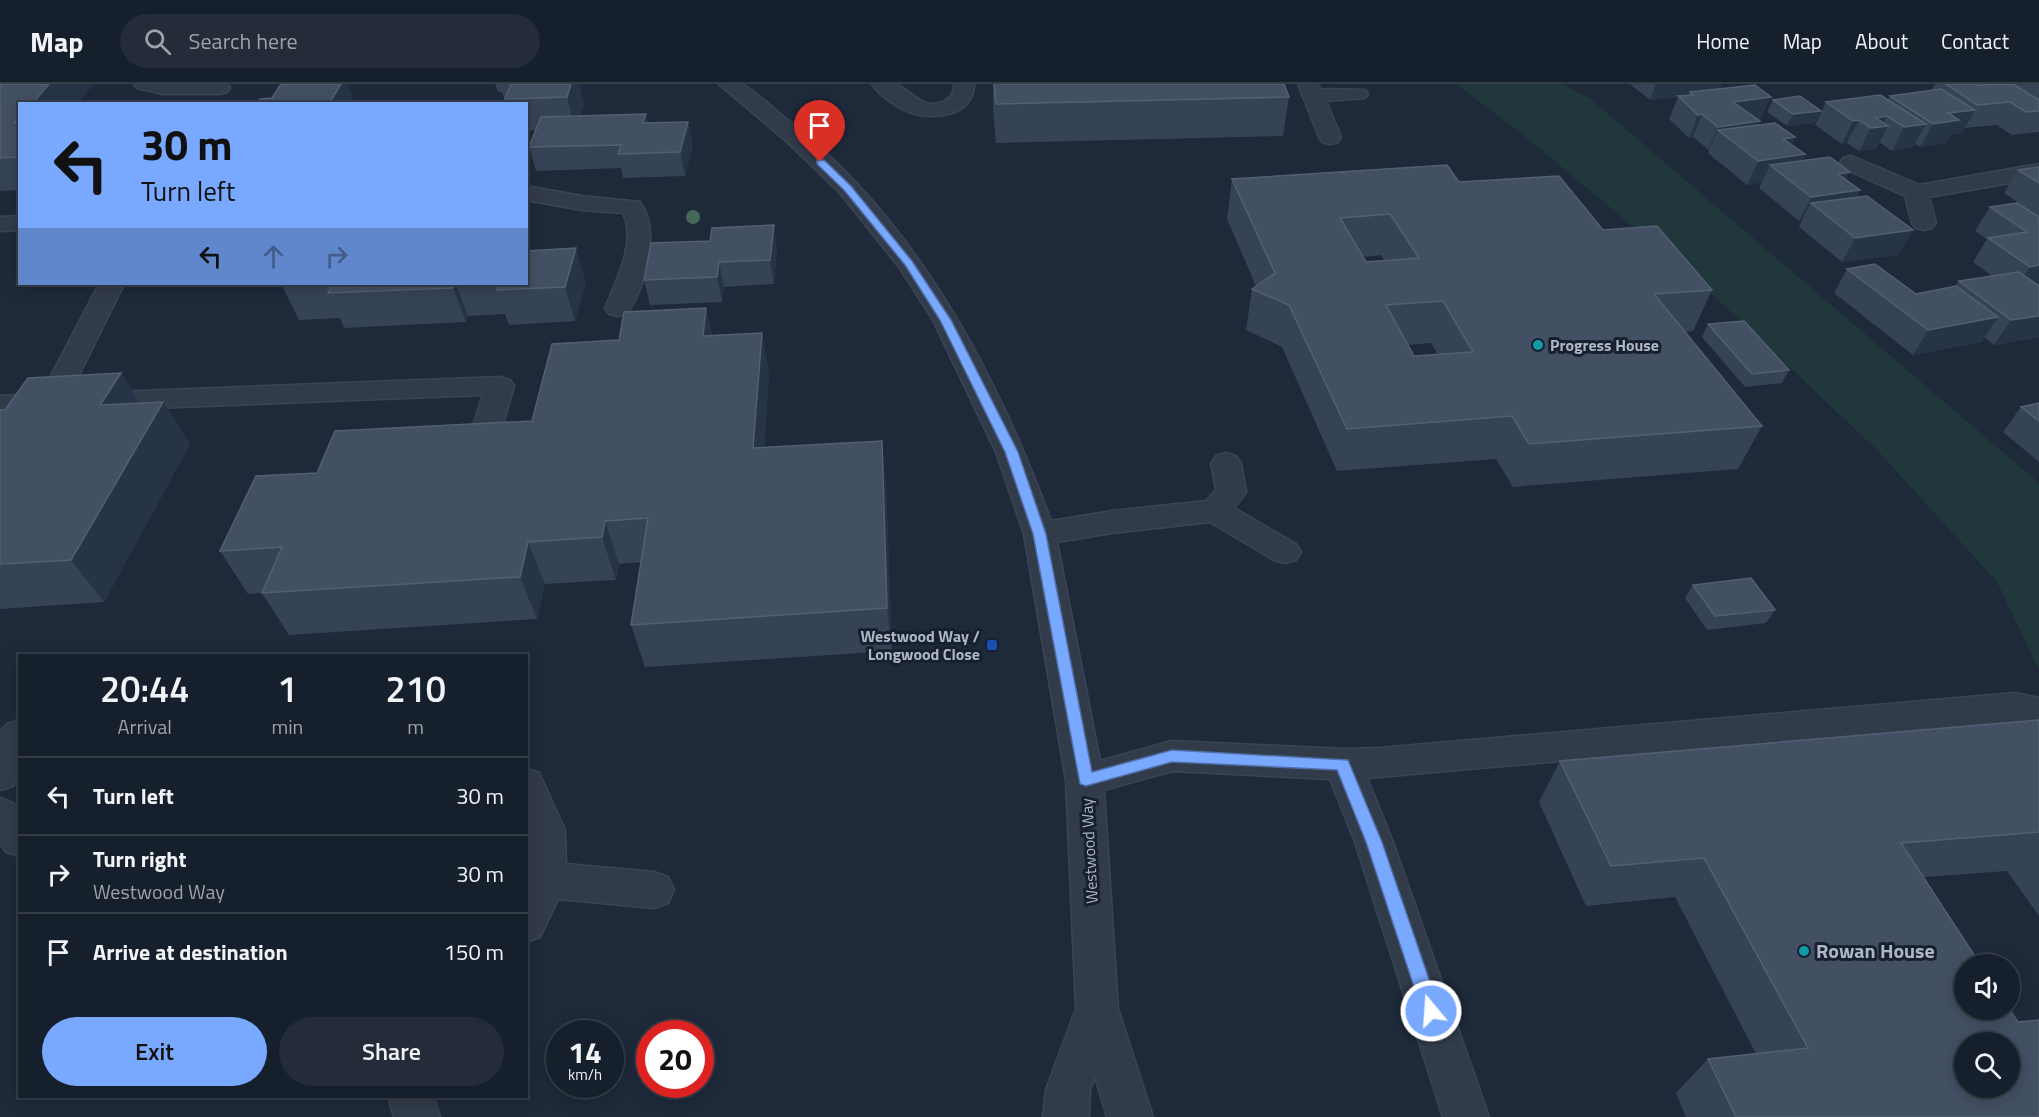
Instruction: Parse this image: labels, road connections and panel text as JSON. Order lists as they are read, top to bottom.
{
  "streets": {
    "street": ["Westwood Way"]
  },
  "places": {
    "other": ["Progress House", "Rowan House"],
    "transit": ["Westwood Way / Longwood Close"]
  },
  "page": {
    "header": "Map",
    "search": "Search here",
    "nav": [
      "Home",
      "Map",
      "About",
      "Contact"
    ],
    "turn": ["30 m", "Turn left"],
    "eta": [
      "20:44",
      "Arrival",
      "1",
      "min",
      "210",
      "m"
    ],
    "list": [
      {
        "name": "Turn left",
        "value": "30 m"
      },
      {
        "name": "Turn right",
        "note": "Westwood Way",
        "value": "30 m"
      },
      {
        "name": "Arrive at destination",
        "value": "150 m"
      }
    ],
    "buttons": ["Exit", "Share"],
    "speed": "14 km/h",
    "limit": "20"
  }
}
